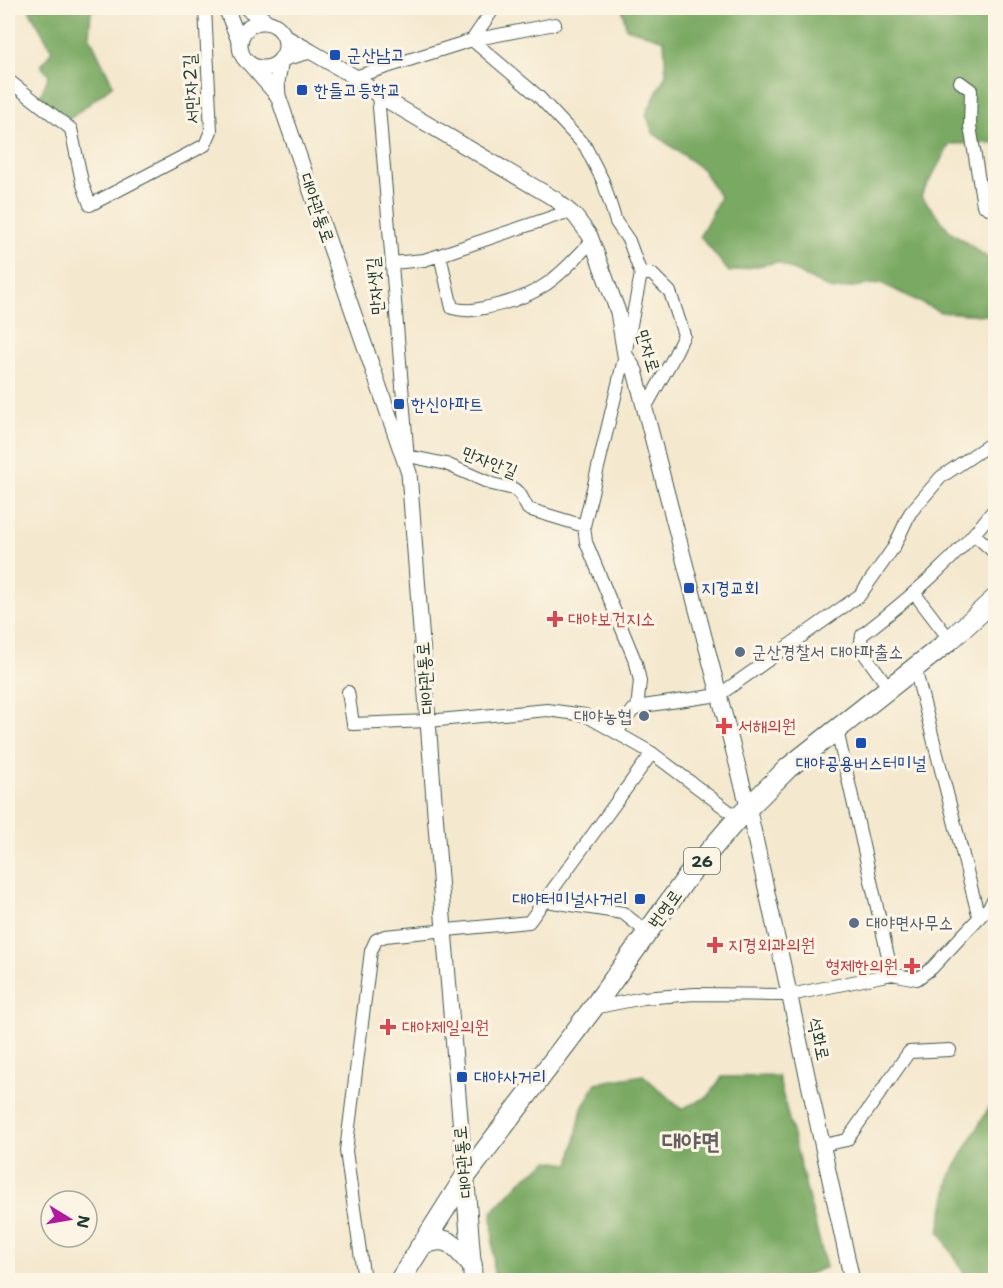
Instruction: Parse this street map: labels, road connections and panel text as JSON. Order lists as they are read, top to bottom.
{
  "streets": {
    "main road": ["대야관통로", "26", "번영로"],
    "street": [
      "서만자2길",
      "만자샛길",
      "만자로",
      "만자안길",
      "석화로"
    ]
  },
  "crossings": [
    ["대야관통로", "만자샛길"],
    ["대야관통로", "번영로"],
    ["만자샛길", "만자로"],
    ["만자샛길", "만자안길"],
    ["만자로", "번영로"],
    ["만자로", "석화로"],
    ["번영로", "석화로"]
  ],
  "districts": ["대야면"],
  "places": {
    "transit": [
      "군산남고",
      "한들고등학교",
      "한신아파트",
      "지경교회",
      "대야공용버스터미널",
      "대야터미널사거리",
      "대야사거리"
    ],
    "health": [
      "대야보건지소",
      "서해의원",
      "지경외과의원",
      "형제한의원",
      "대야제일의원"
    ],
    "other": ["군산경찰서 대야파출소", "대야농협", "대야면사무소"]
  },
  "north": "right"
}
